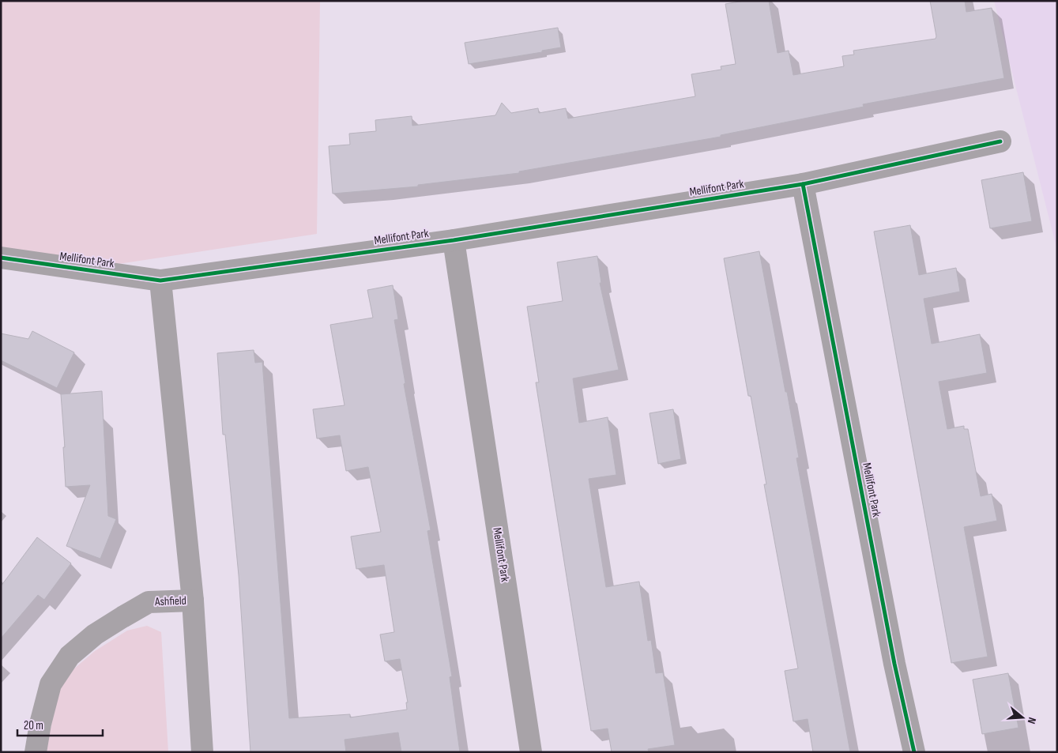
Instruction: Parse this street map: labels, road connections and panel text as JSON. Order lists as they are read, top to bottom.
{
  "streets": {
    "street": ["Mellifont Park", "Ashfield"]
  },
  "scale_bar": "20 m",
  "north": "right"
}
